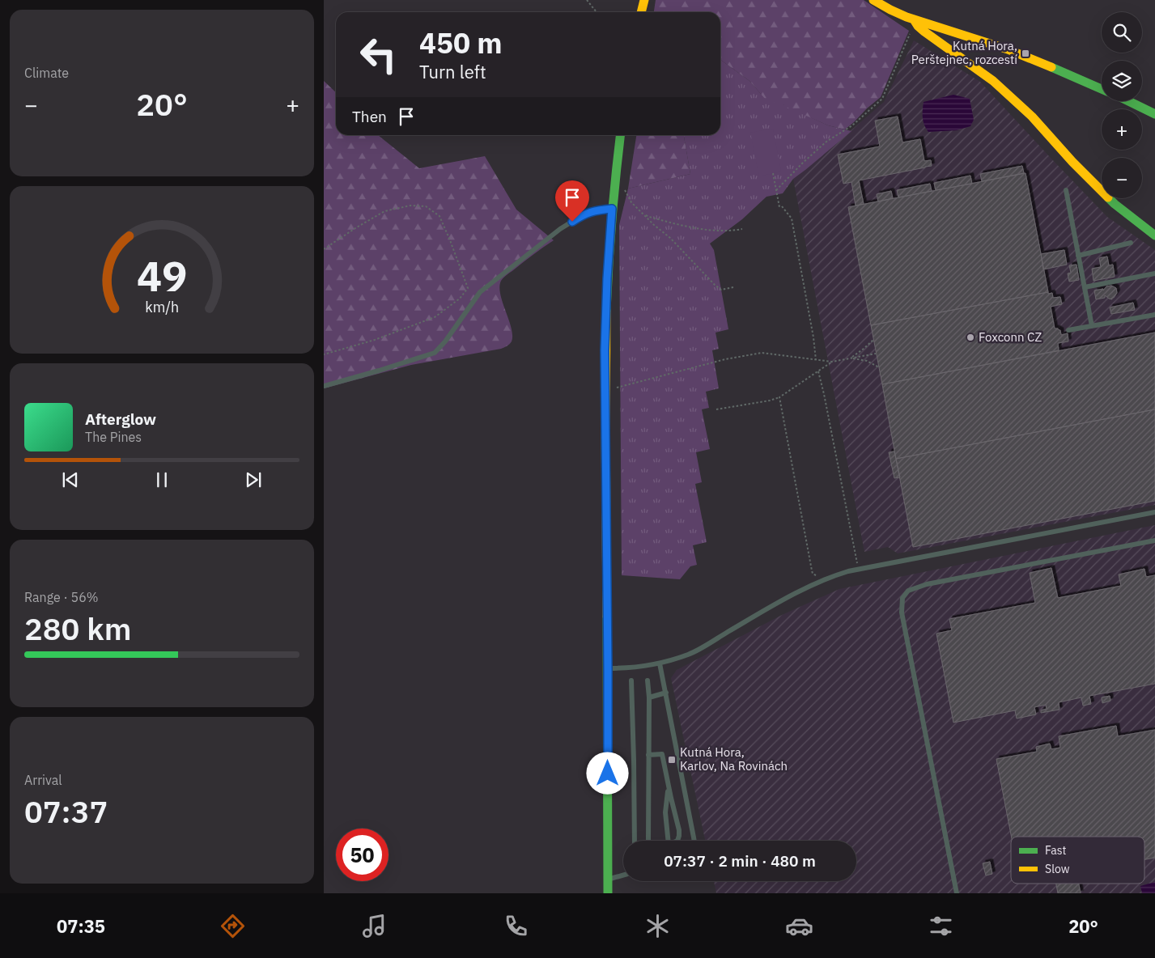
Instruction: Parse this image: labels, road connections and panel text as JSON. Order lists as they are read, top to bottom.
{
  "places": {
    "transit": ["Kutná Hora, Perštejnec, rozcestí", "Kutná Hora, Karlov, Na Rovinách"],
    "other": ["Foxconn CZ"]
  },
  "legend": ["Fast", "Slow"],
  "page": {
    "tile": [
      "Climate",
      ["Range · 56%", "280 km"],
      ["Arrival", "07:37"]
    ],
    "map_buttons": ["+", "−"],
    "turn": ["450 m", "Turn left"],
    "heat": ["−", "20°", "+"],
    "then": "Then",
    "song": ["Afterglow", "The Pines"],
    "limit": "50",
    "trip": "07:37 · 2 min · 480 m",
    "tabs": ["07:35", "20°"],
    "gauge": ["49", "km/h"]
  }
}
